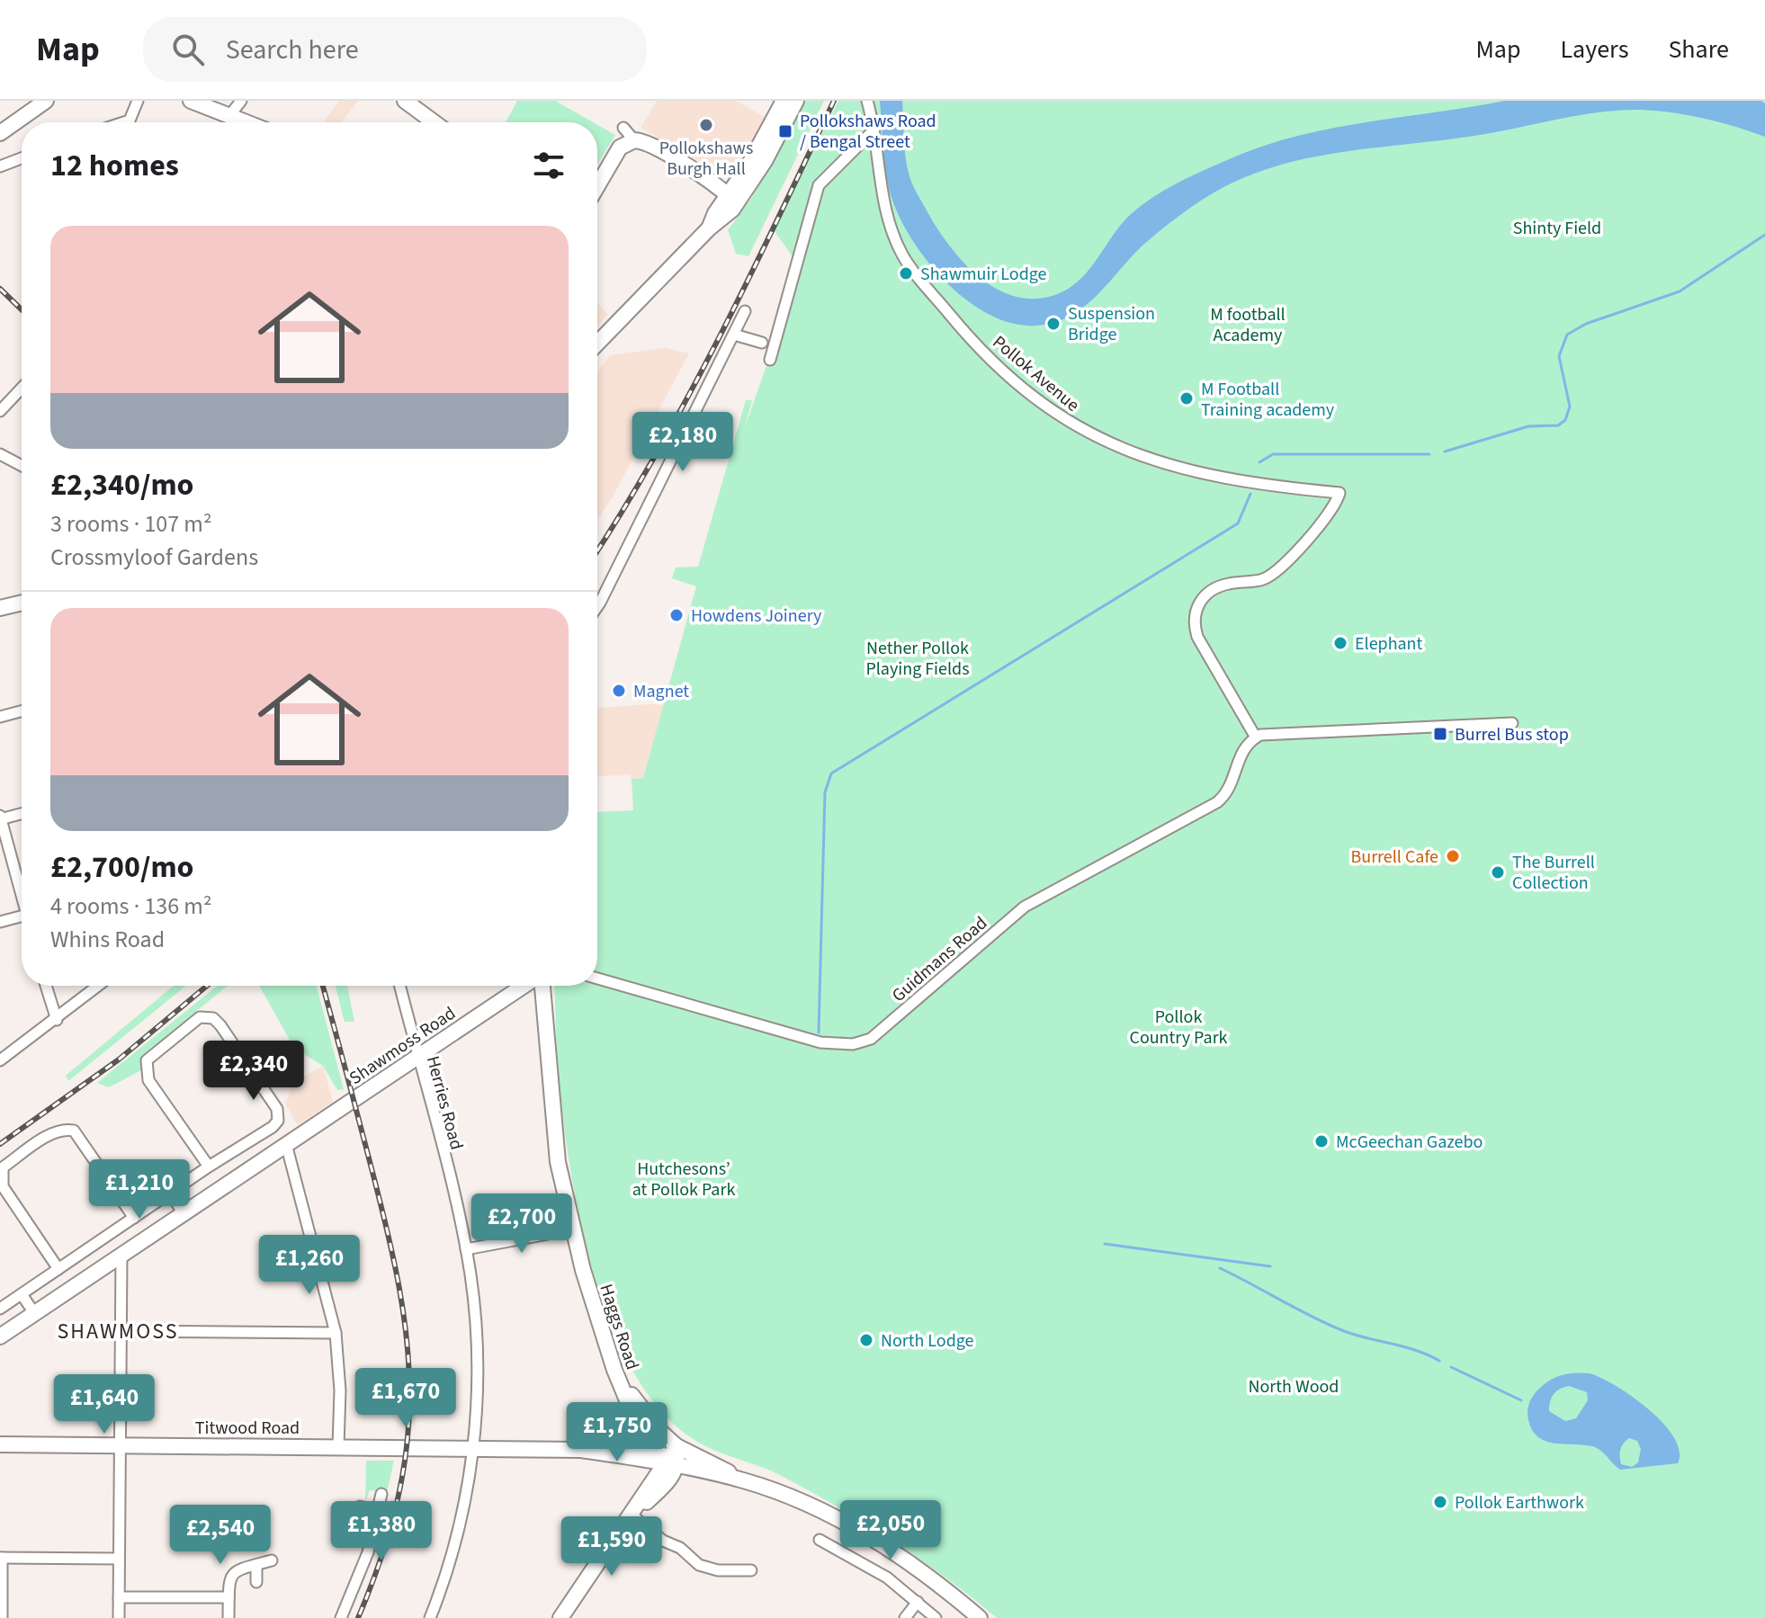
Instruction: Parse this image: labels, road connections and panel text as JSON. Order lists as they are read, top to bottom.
{
  "streets": {
    "main road": ["Shawmoss Road", "Haggs Road", "Titwood Road"],
    "street": ["Pollok Avenue", "Guidmans Road", "Herries Road"]
  },
  "crossings": [
    ["Pollok Avenue", "Guidmans Road"],
    ["Shawmoss Road", "Herries Road"],
    ["Herries Road", "Titwood Road"],
    ["Haggs Road", "Titwood Road"]
  ],
  "districts": ["SHAWMOSS"],
  "parks": [
    "Shinty Field",
    "M football Academy",
    "Nether Pollok Playing Fields",
    "Pollok Country Park",
    "Hutchesons’ at Pollok Park",
    "North Wood"
  ],
  "places": {
    "other": [
      "Pollokshaws Burgh Hall",
      "Shawmuir Lodge",
      "Suspension Bridge",
      "M Football Training academy",
      "Howdens Joinery",
      "Elephant",
      "Magnet",
      "Burrell Cafe",
      "The Burrell Collection",
      "McGeechan Gazebo",
      "North Lodge",
      "Pollok Earthwork"
    ],
    "transit": ["Pollokshaws Road / Bengal Street", "Burrel Bus stop"]
  },
  "page": {
    "header": "Map",
    "search": "Search here",
    "nav": ["Map", "Layers", "Share"],
    "heading": "12 homes",
    "list": [
      {
        "name": "£2,340/mo",
        "note": "3 rooms · 107 m² · Crossmyloof Gardens"
      },
      {
        "name": "£2,700/mo",
        "note": "4 rooms · 136 m² · Whins Road"
      }
    ],
    "price": [
      "£2,180",
      "£2,340",
      "£1,210",
      "£2,700",
      "£1,260",
      "£1,670",
      "£1,640",
      "£1,750",
      "£2,050",
      "£1,380",
      "£2,540",
      "£1,590"
    ]
  }
}
